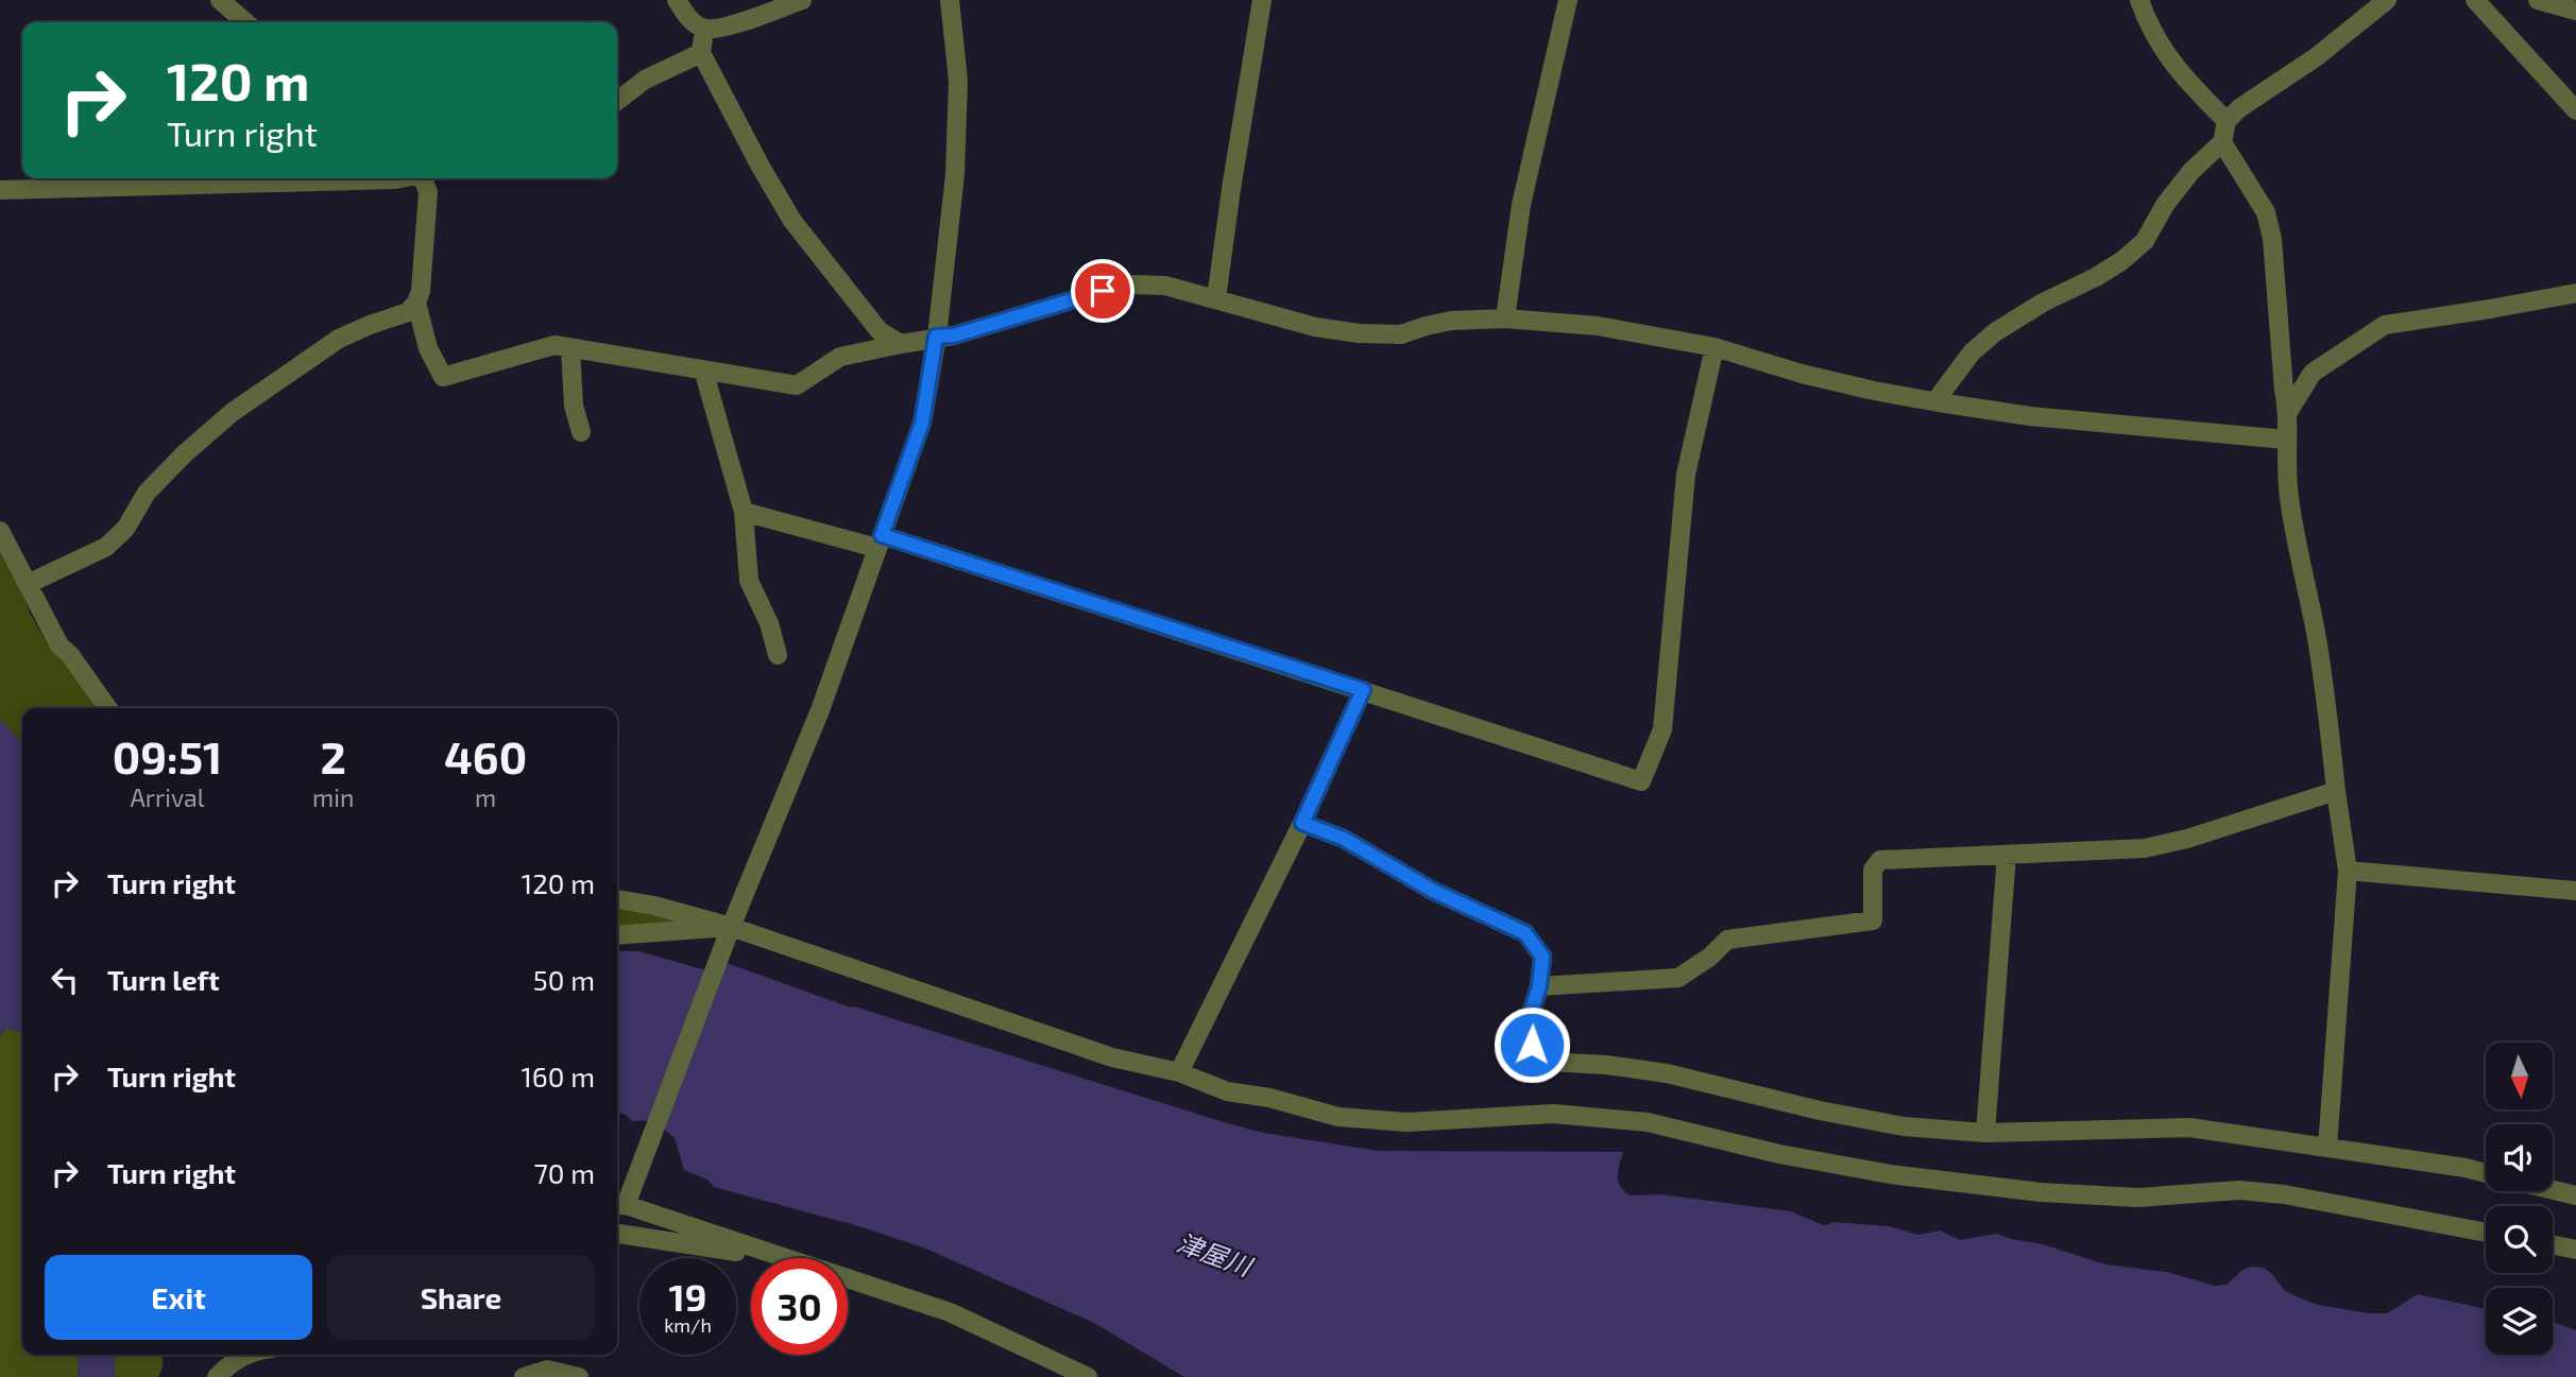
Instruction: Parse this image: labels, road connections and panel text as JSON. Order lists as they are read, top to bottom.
{
  "water": ["津屋川"],
  "north": "bottom",
  "page": {
    "turn": ["120 m", "Turn right"],
    "eta": [
      "09:51",
      "Arrival",
      "2",
      "min",
      "460",
      "m"
    ],
    "list": [
      {
        "name": "Turn right",
        "value": "120 m"
      },
      {
        "name": "Turn left",
        "value": "50 m"
      },
      {
        "name": "Turn right",
        "value": "160 m"
      },
      {
        "name": "Turn right",
        "value": "70 m"
      }
    ],
    "buttons": ["Exit", "Share"],
    "speed": "19 km/h",
    "limit": "30"
  }
}
